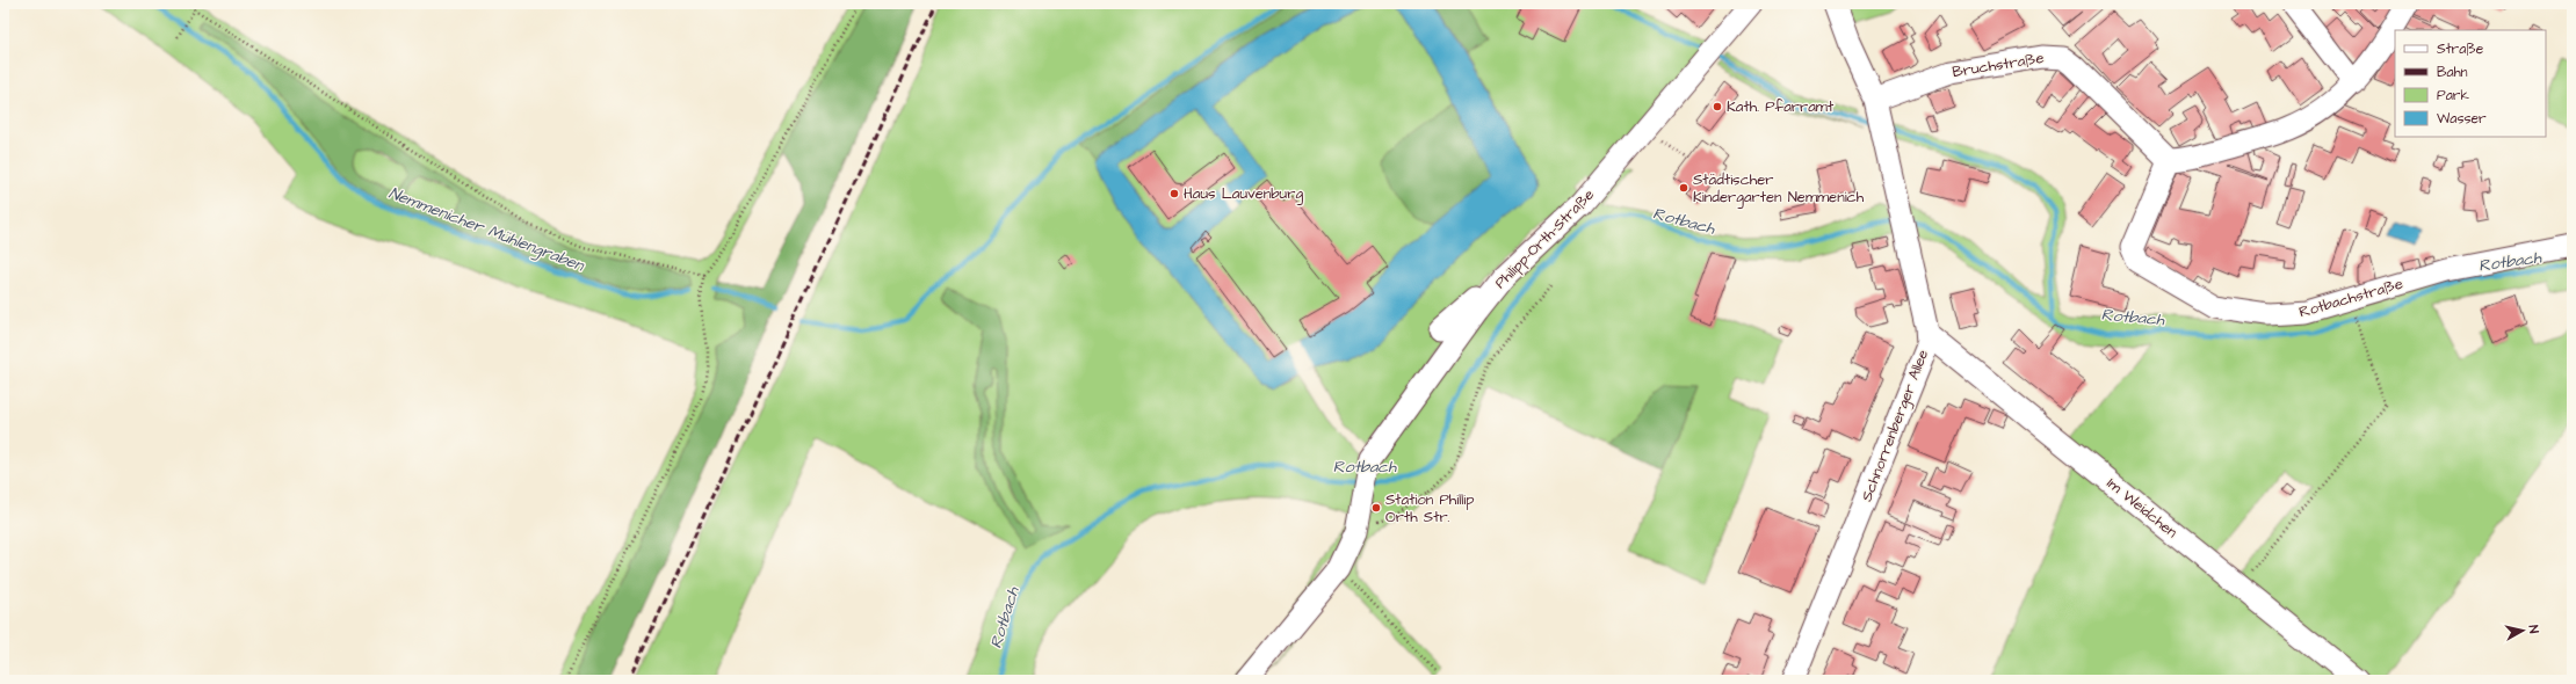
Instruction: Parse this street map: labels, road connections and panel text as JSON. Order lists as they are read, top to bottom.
{
  "streets": {
    "street": [
      "Bruchstraße",
      "Philipp-Orth-Straße",
      "Rotbachstraße",
      "Schnorrenberger Allee",
      "Im Weidchen"
    ]
  },
  "crossings": [
    ["Bruchstraße", "Rotbachstraße"],
    ["Bruchstraße", "Schnorrenberger Allee"],
    ["Schnorrenberger Allee", "Im Weidchen"]
  ],
  "water": ["Rotbach", "Nemmenicher Mühlengraben"],
  "places": [
    "Kath. Pfarramt",
    "Städtischer Kindergarten Nemmenich",
    "Haus Lauvenburg",
    "Station Phillip Orth Str."
  ],
  "legend": [
    "Straße",
    "Bahn",
    "Park",
    "Wasser"
  ],
  "north": "right"
}
